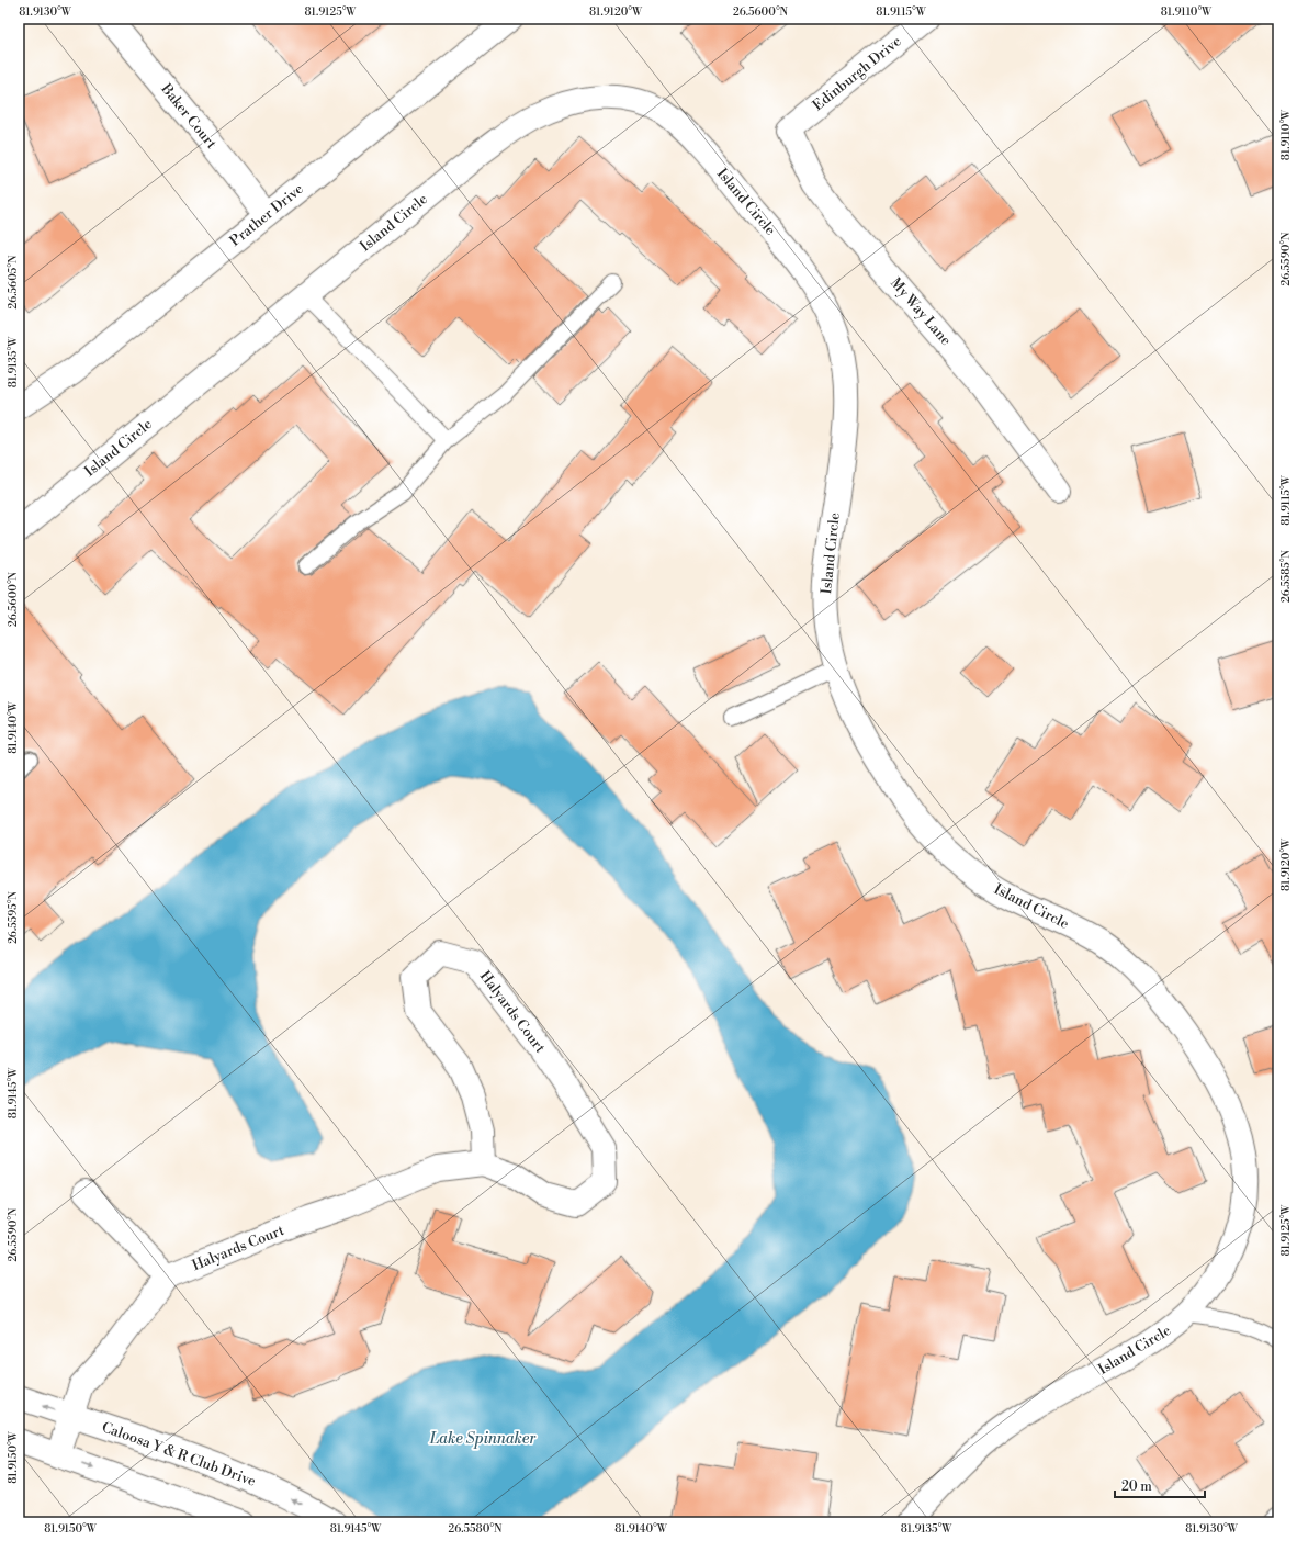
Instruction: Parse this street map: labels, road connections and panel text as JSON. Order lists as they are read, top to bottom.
{
  "streets": {
    "street": [
      "Edinburgh Drive",
      "Baker Court",
      "Island Circle",
      "Prather Drive",
      "My Way Lane",
      "Halyards Court",
      "Caloosa Y & R Club Drive"
    ]
  },
  "crossings": [
    ["Edinburgh Drive", "My Way Lane"],
    ["Baker Court", "Prather Drive"]
  ],
  "water": ["Lake Spinnaker"],
  "scale_bar": "20 m",
  "coordinates": [
    "81.9130°W",
    "81.9125°W",
    "81.9120°W",
    "26.5600°N",
    "81.9115°W",
    "81.9110°W",
    "26.5590°N",
    "26.5605°N",
    "81.9135°W",
    "26.5585°N",
    "81.9140°W",
    "26.5595°N",
    "81.9145°W",
    "81.9150°W",
    "26.5580°N"
  ]
}
